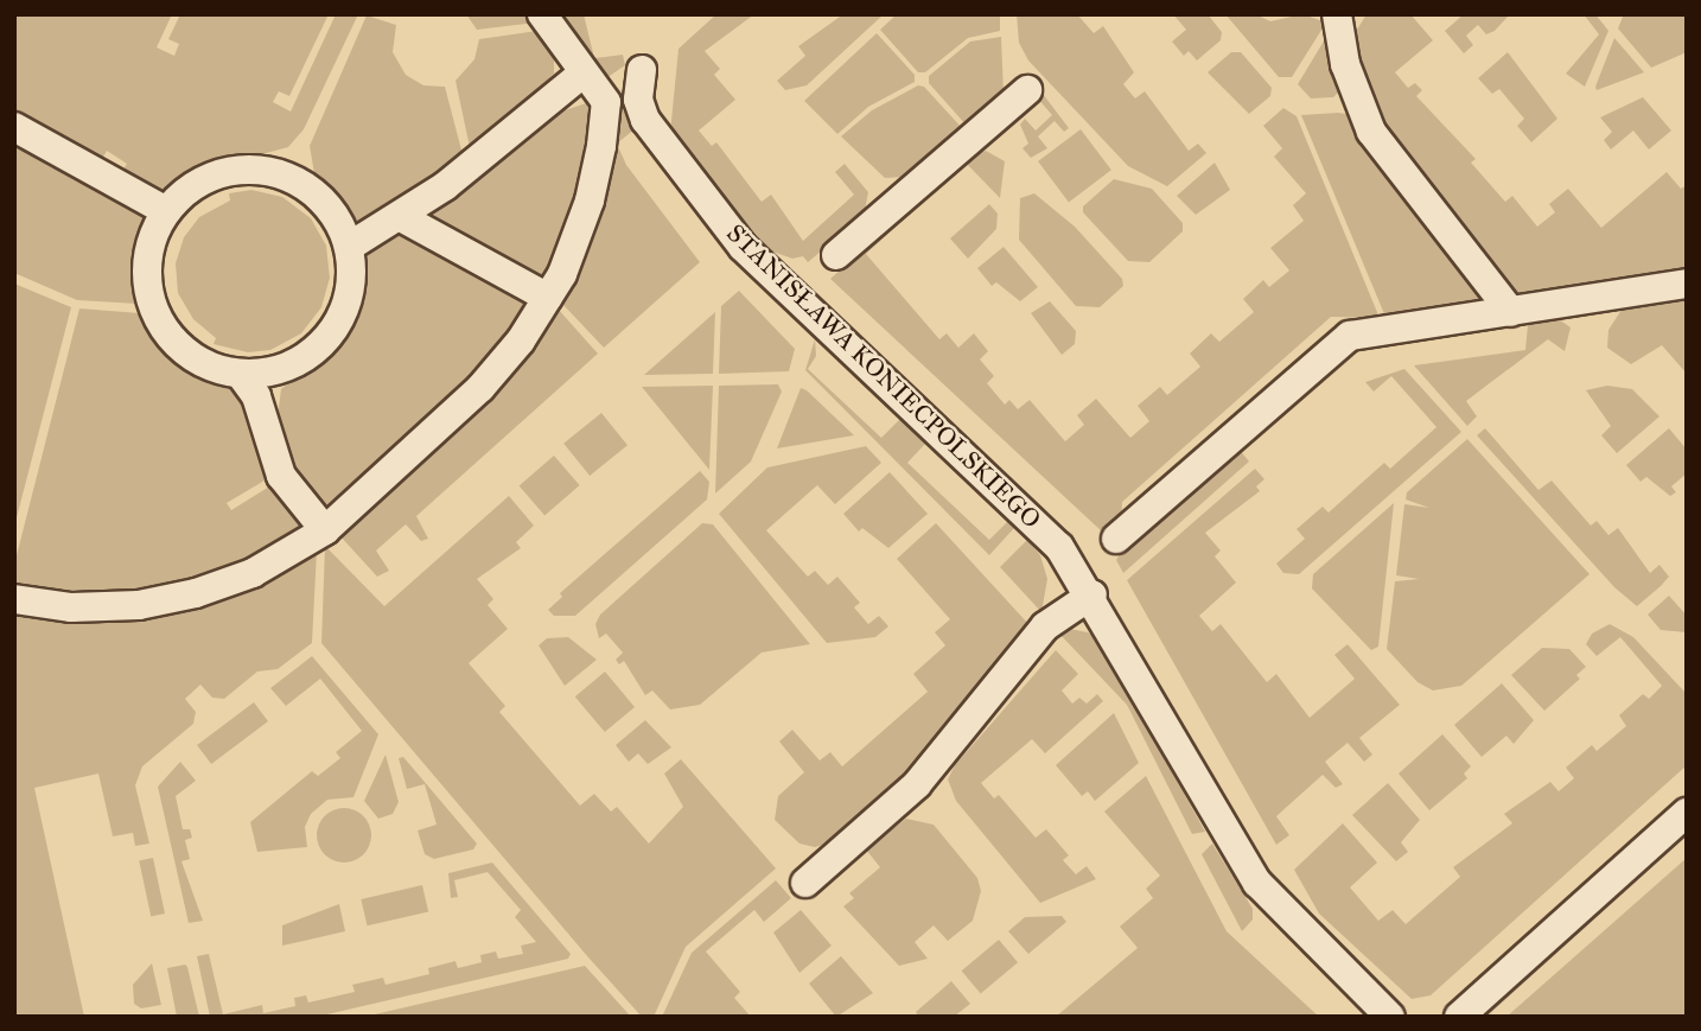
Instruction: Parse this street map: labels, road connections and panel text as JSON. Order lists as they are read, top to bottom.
{
  "streets": {
    "street": ["STANISŁAWA KONIECPOLSKIEGO"]
  }
}
